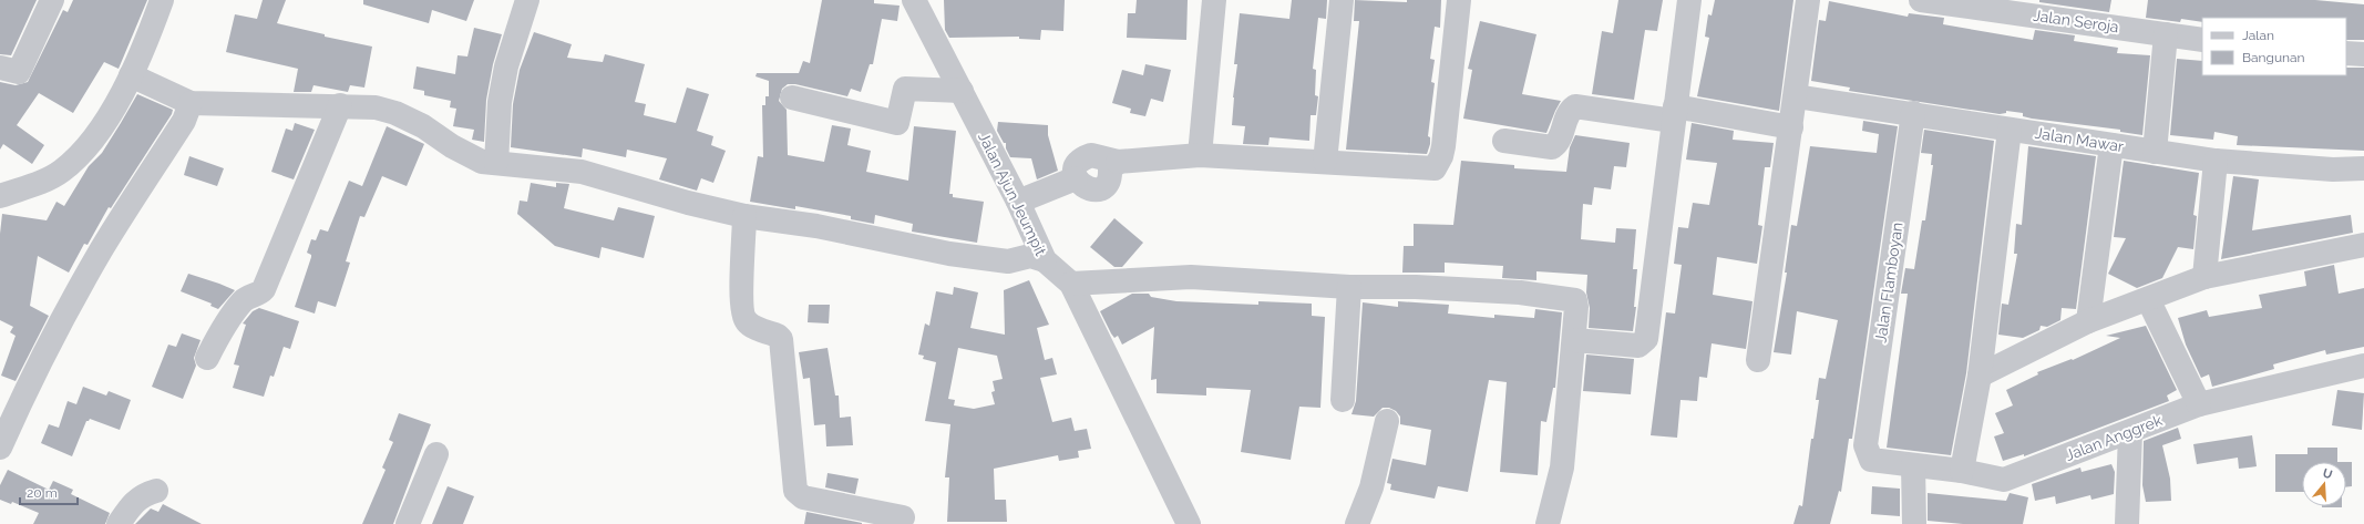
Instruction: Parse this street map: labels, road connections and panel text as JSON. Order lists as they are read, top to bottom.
{
  "streets": {
    "street": [
      "Jalan Seroja",
      "Jalan Mawar",
      "Jalan Ajun Jeumpit",
      "Jalan Flamboyan",
      "Jalan Anggrek"
    ]
  },
  "crossings": [
    ["Jalan Mawar", "Jalan Flamboyan"],
    ["Jalan Flamboyan", "Jalan Anggrek"]
  ],
  "legend": ["Jalan", "Bangunan"],
  "scale_bar": "20 m",
  "north": "top"
}
